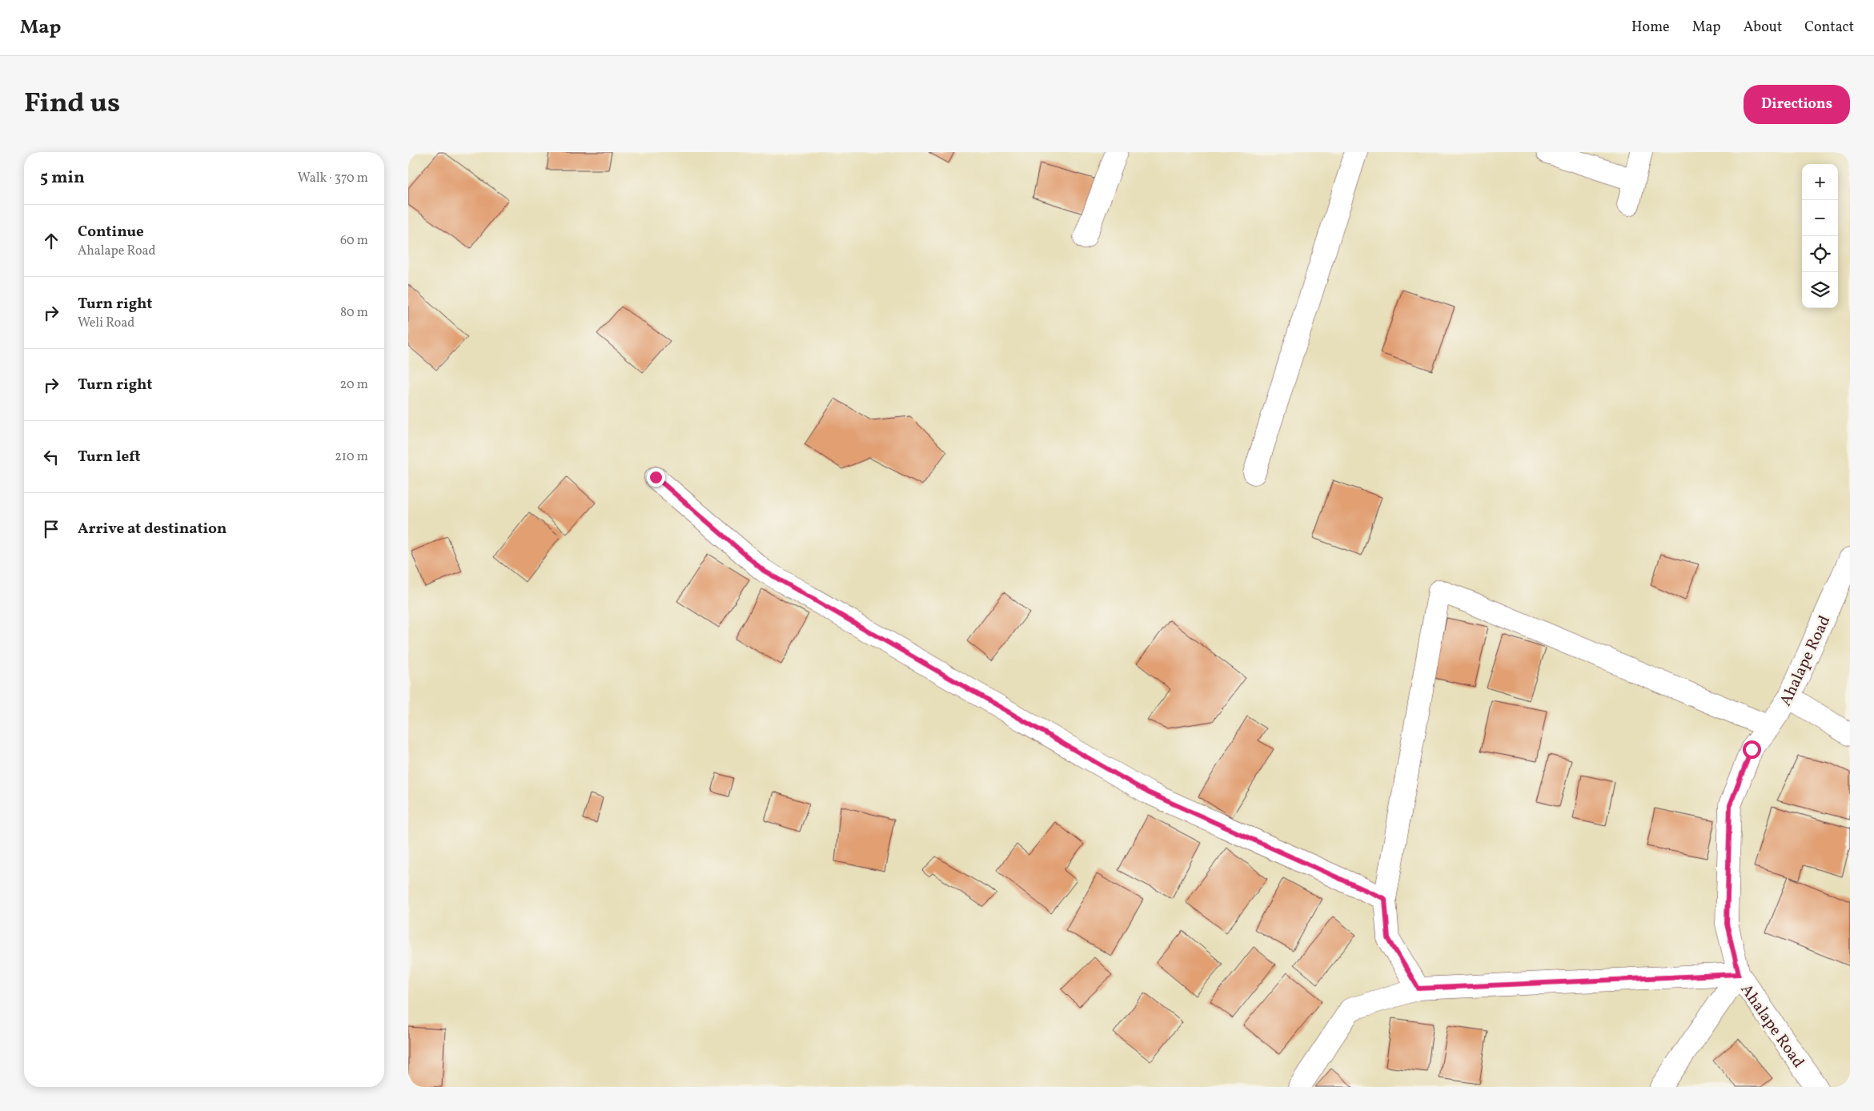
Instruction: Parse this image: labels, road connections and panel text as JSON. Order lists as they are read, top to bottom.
{
  "streets": {
    "street": ["Ahalape Road"]
  },
  "page": {
    "header": "Map",
    "nav": [
      "Home",
      "Map",
      "About",
      "Contact"
    ],
    "title": "Find us",
    "buttons": "Directions",
    "heading": ["5 min", "Walk · 370 m"],
    "map_buttons": ["+", "−"],
    "list": [
      ["Continue", "Ahalape Road", "60 m"],
      ["Turn right", "Weli Road", "80 m"],
      ["Turn right", "20 m"],
      ["Turn left", "210 m"],
      "Arrive at destination"
    ]
  }
}
